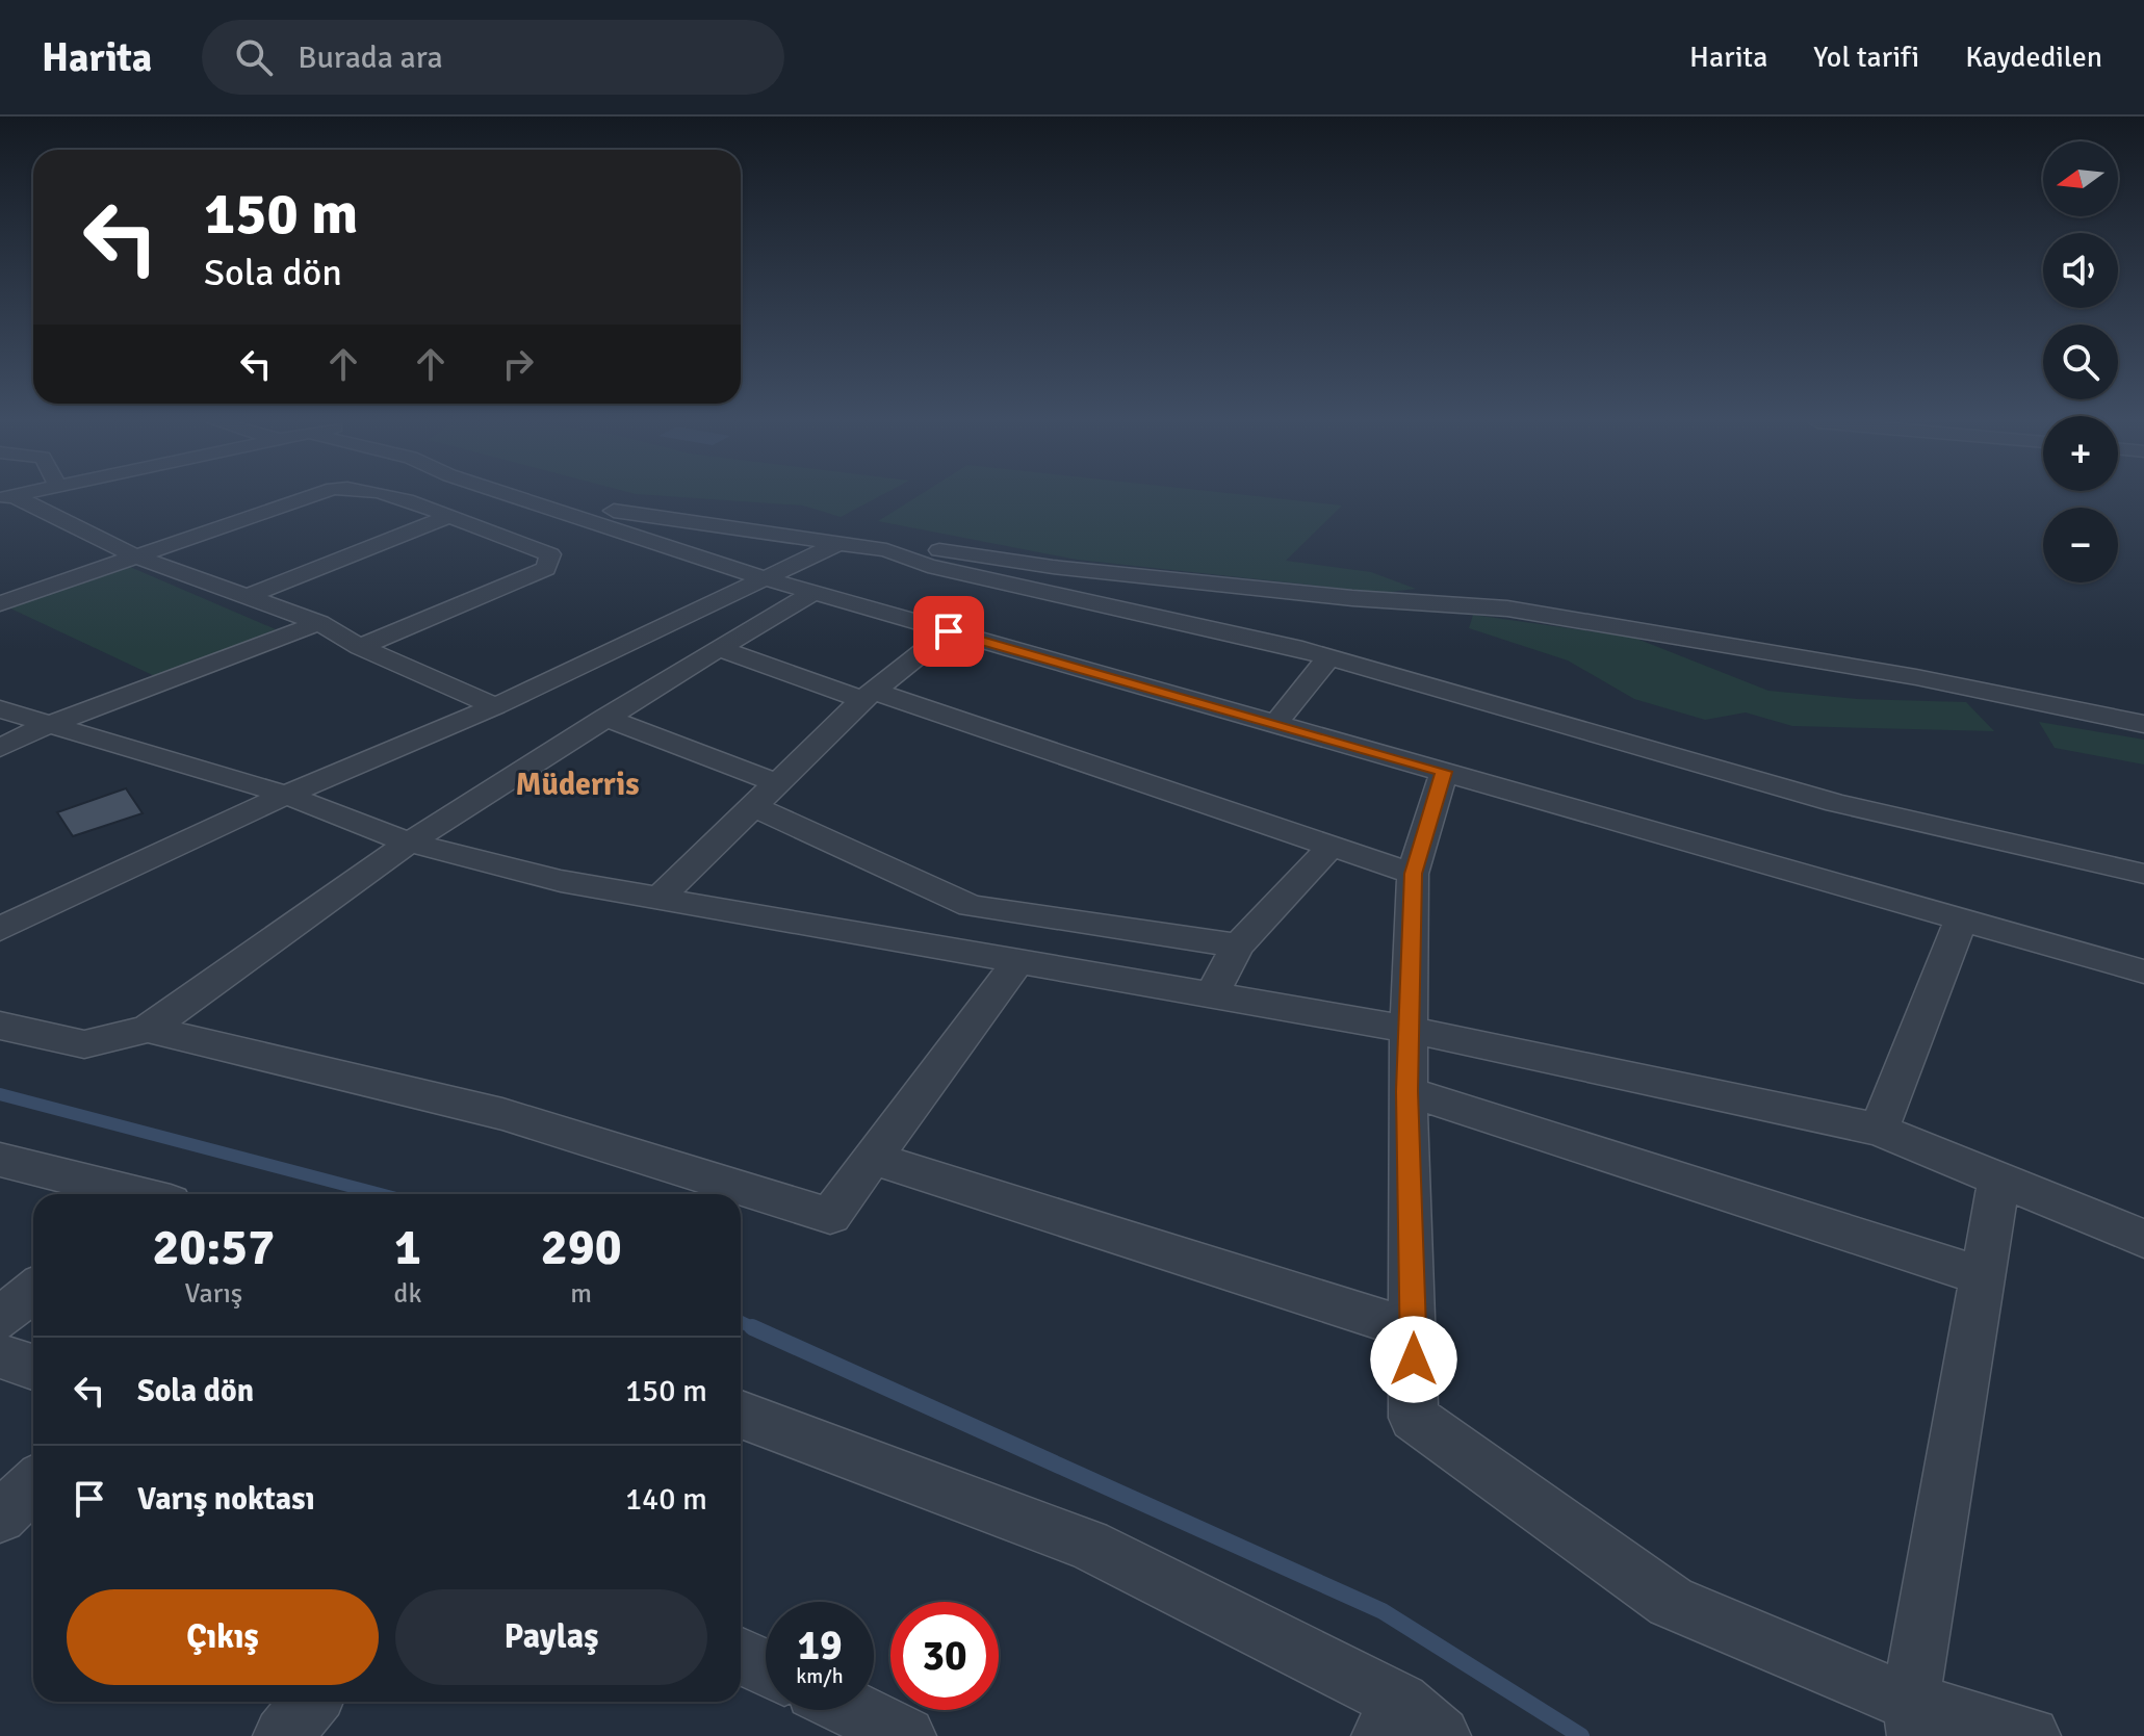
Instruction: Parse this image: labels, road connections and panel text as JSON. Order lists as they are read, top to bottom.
{
  "districts": ["Müderris"],
  "north": "left",
  "page": {
    "header": "Harita",
    "search": "Burada ara",
    "nav": ["Harita", "Yol tarifi", "Kaydedilen"],
    "map_buttons": ["+", "−"],
    "turn": ["150 m", "Sola dön"],
    "eta": [
      "20:57",
      "Varış",
      "1",
      "dk",
      "290",
      "m"
    ],
    "list": [
      {
        "name": "Sola dön",
        "value": "150 m"
      },
      {
        "name": "Varış noktası",
        "value": "140 m"
      }
    ],
    "buttons": ["Çıkış", "Paylaş"],
    "speed": "19 km/h",
    "limit": "30"
  }
}
